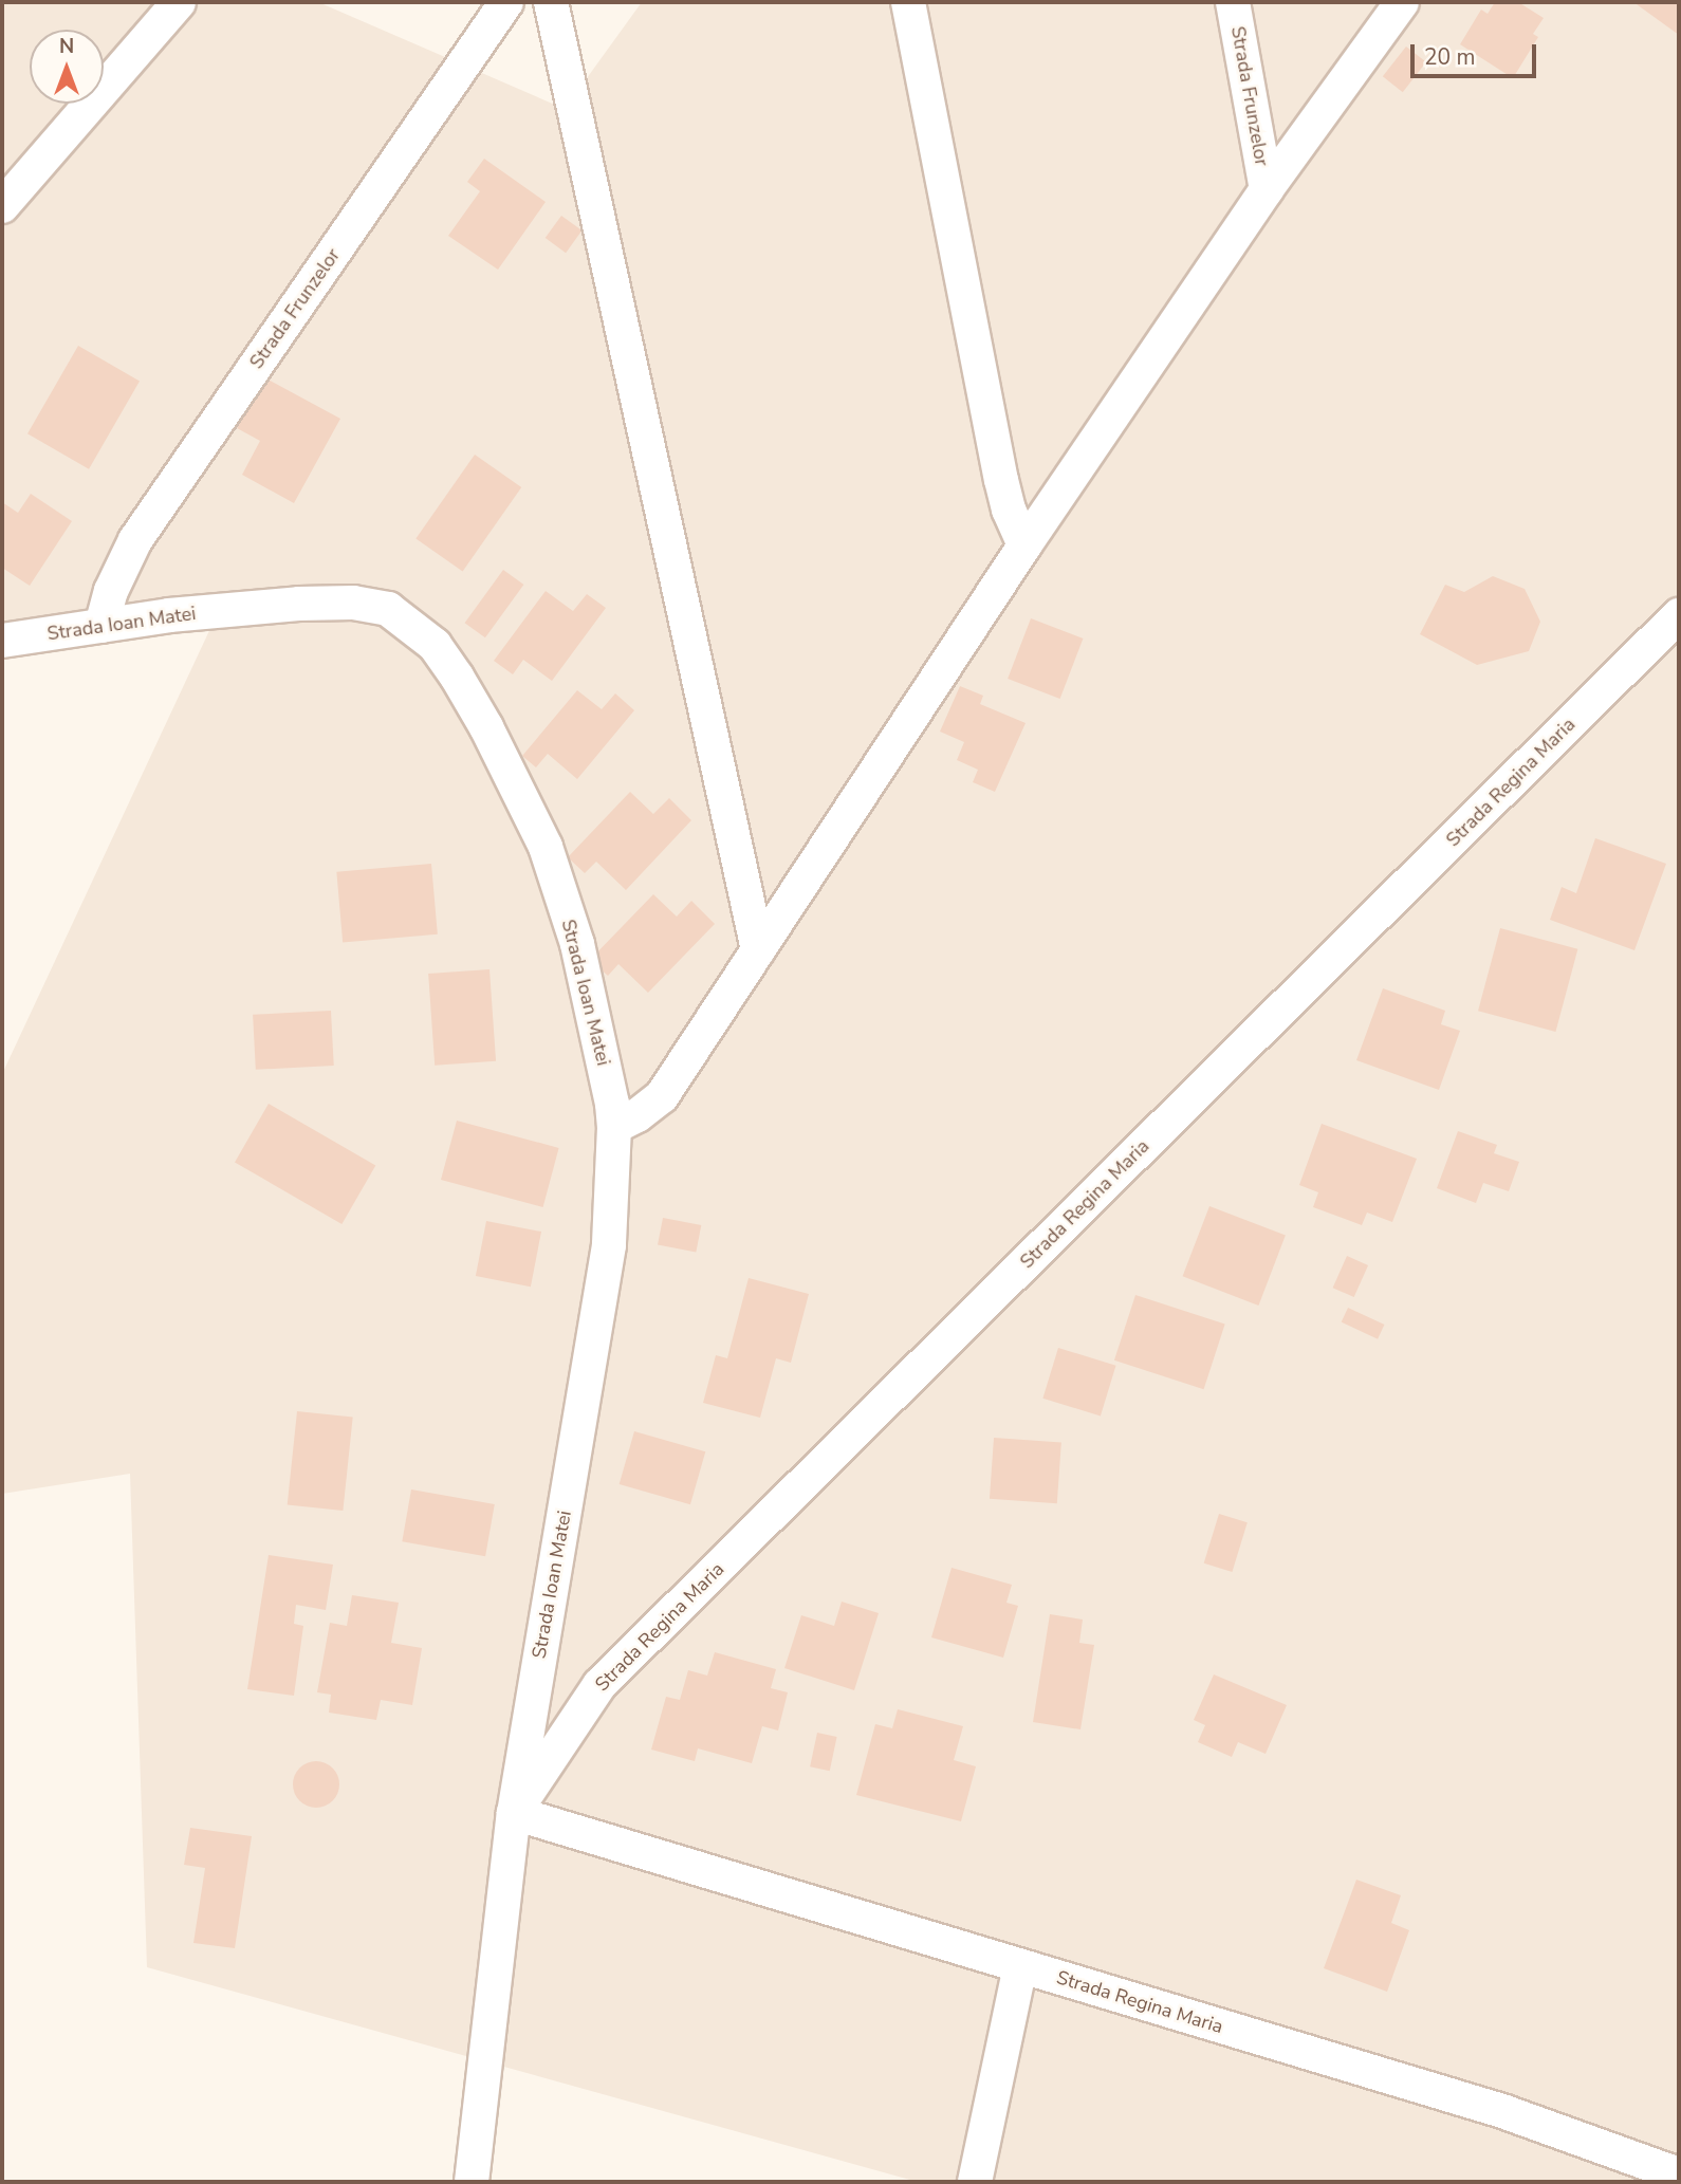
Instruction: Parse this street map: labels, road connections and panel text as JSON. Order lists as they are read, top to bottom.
{
  "streets": {
    "street": ["Strada Frunzelor", "Strada Ioan Matei", "Strada Regina Maria"]
  },
  "crossings": [
    ["Strada Frunzelor", "Strada Ioan Matei"],
    ["Strada Ioan Matei", "Strada Regina Maria"]
  ],
  "scale_bar": "20 m",
  "north": "top"
}
